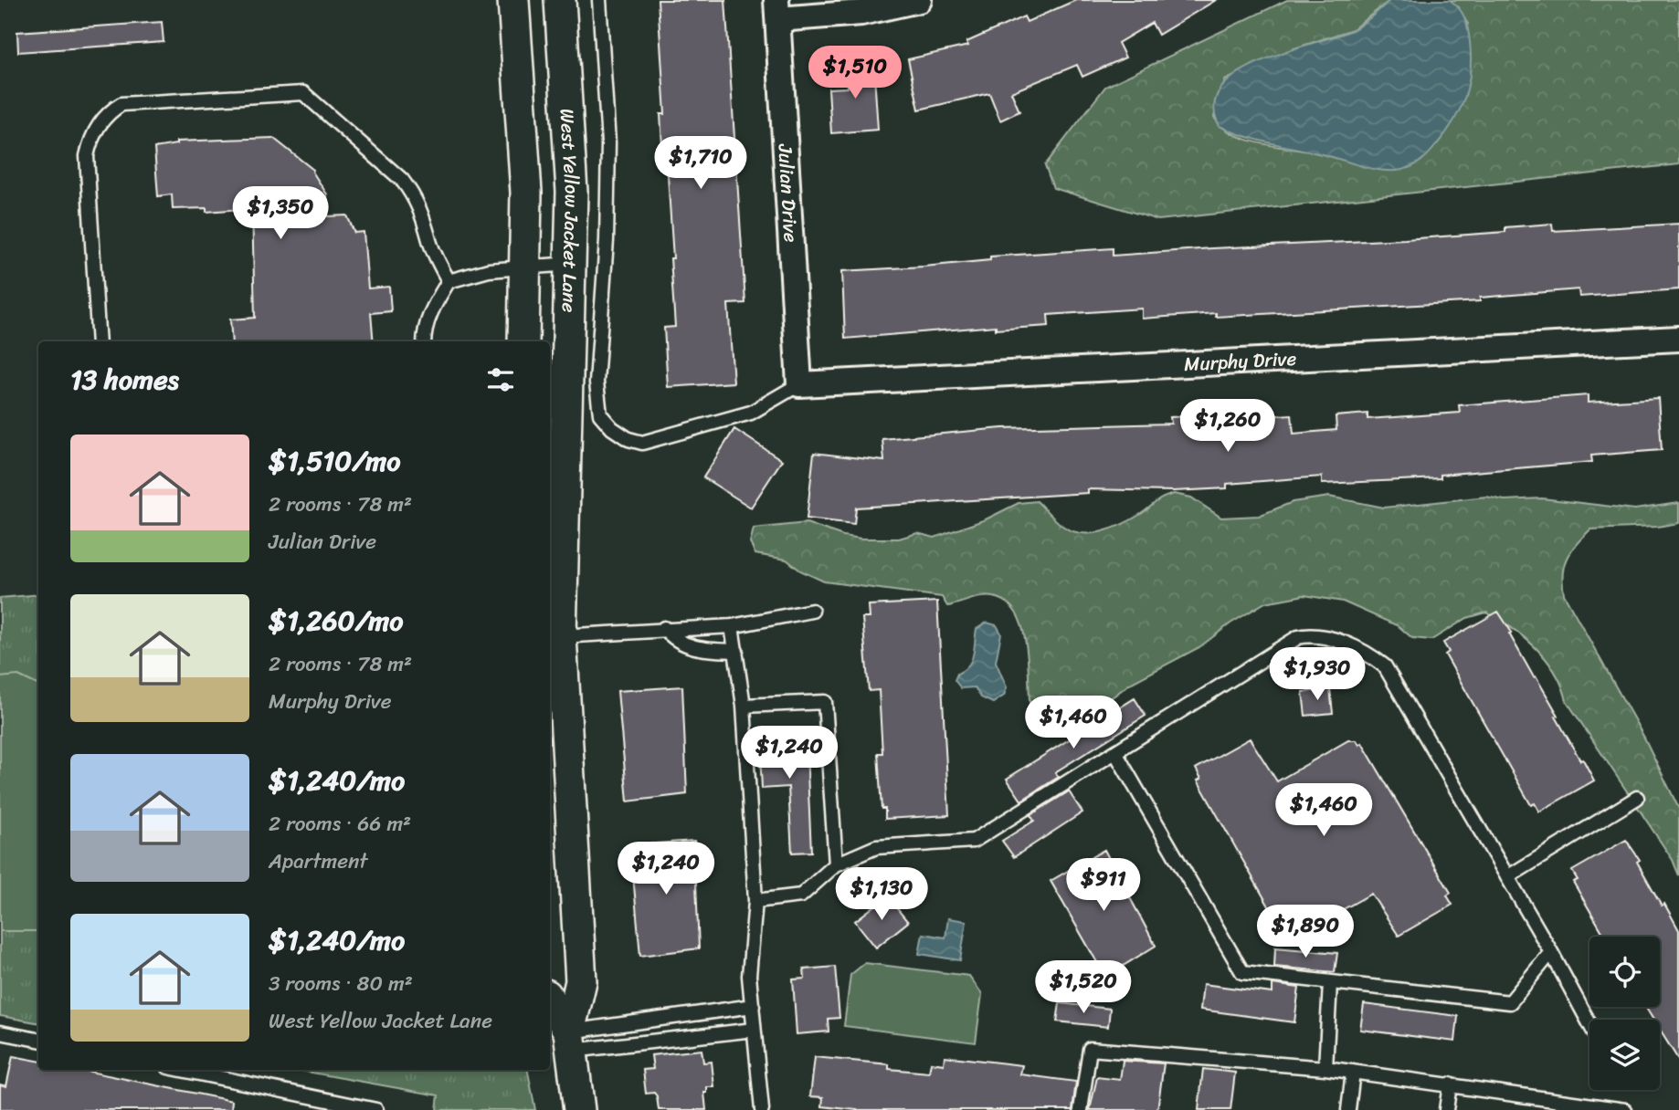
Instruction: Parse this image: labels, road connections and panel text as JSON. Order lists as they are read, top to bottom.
{
  "streets": {
    "street": ["Julian Drive", "West Yellow Jacket Lane", "Murphy Drive"]
  },
  "crossings": [
    ["Julian Drive", "Murphy Drive"]
  ],
  "page": {
    "price": [
      "$1,510",
      "$1,710",
      "$1,350",
      "$1,260",
      "$1,930",
      "$1,460",
      "$1,240",
      "$1,460",
      "$1,240",
      "$911",
      "$1,130",
      "$1,890",
      "$1,520"
    ],
    "heading": "13 homes",
    "list": [
      {
        "name": "$1,510/mo",
        "note": "2 rooms · 78 m² · Julian Drive"
      },
      {
        "name": "$1,260/mo",
        "note": "2 rooms · 78 m² · Murphy Drive"
      },
      {
        "name": "$1,240/mo",
        "note": "2 rooms · 66 m² · Apartment"
      },
      {
        "name": "$1,240/mo",
        "note": "3 rooms · 80 m² · West Yellow Jacket Lane"
      }
    ]
  }
}
